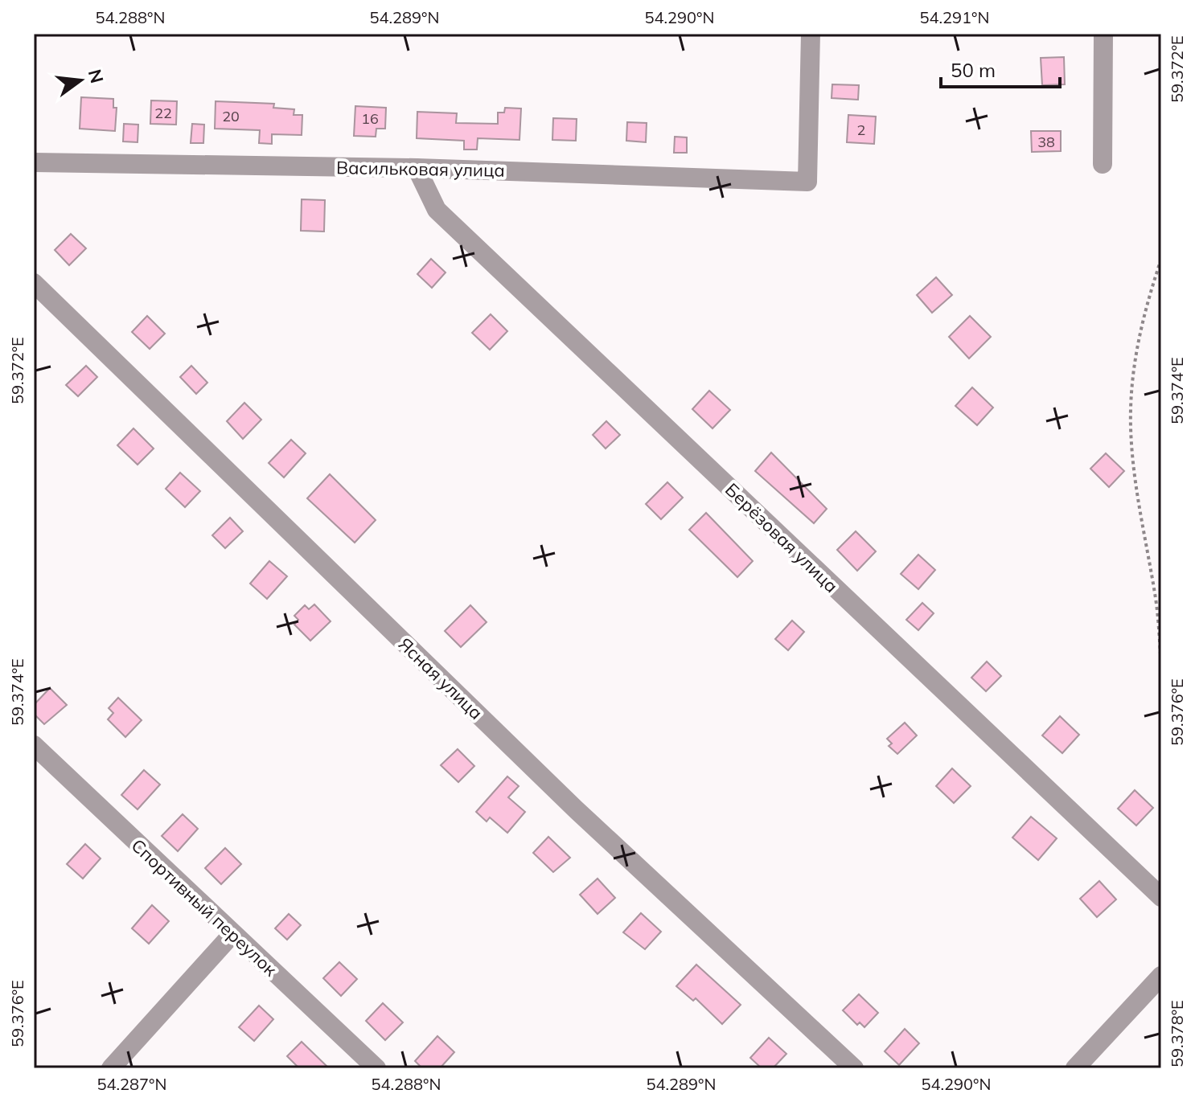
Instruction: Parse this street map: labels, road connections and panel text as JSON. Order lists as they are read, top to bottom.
{
  "streets": {
    "street": [
      "Васильковая улица",
      "Берёзовая улица",
      "Ясная улица",
      "Спортивный переулок"
    ]
  },
  "crossings": [
    ["Васильковая улица", "Берёзовая улица"]
  ],
  "house_numbers": [
    "22",
    "20",
    "16",
    "2",
    "38"
  ],
  "scale_bar": "50 m",
  "north": "right",
  "coordinates": [
    "54.288°N",
    "54.289°N",
    "54.290°N",
    "54.291°N",
    "59.372°E",
    "59.374°E",
    "59.376°E",
    "59.378°E",
    "54.287°N"
  ]
}
